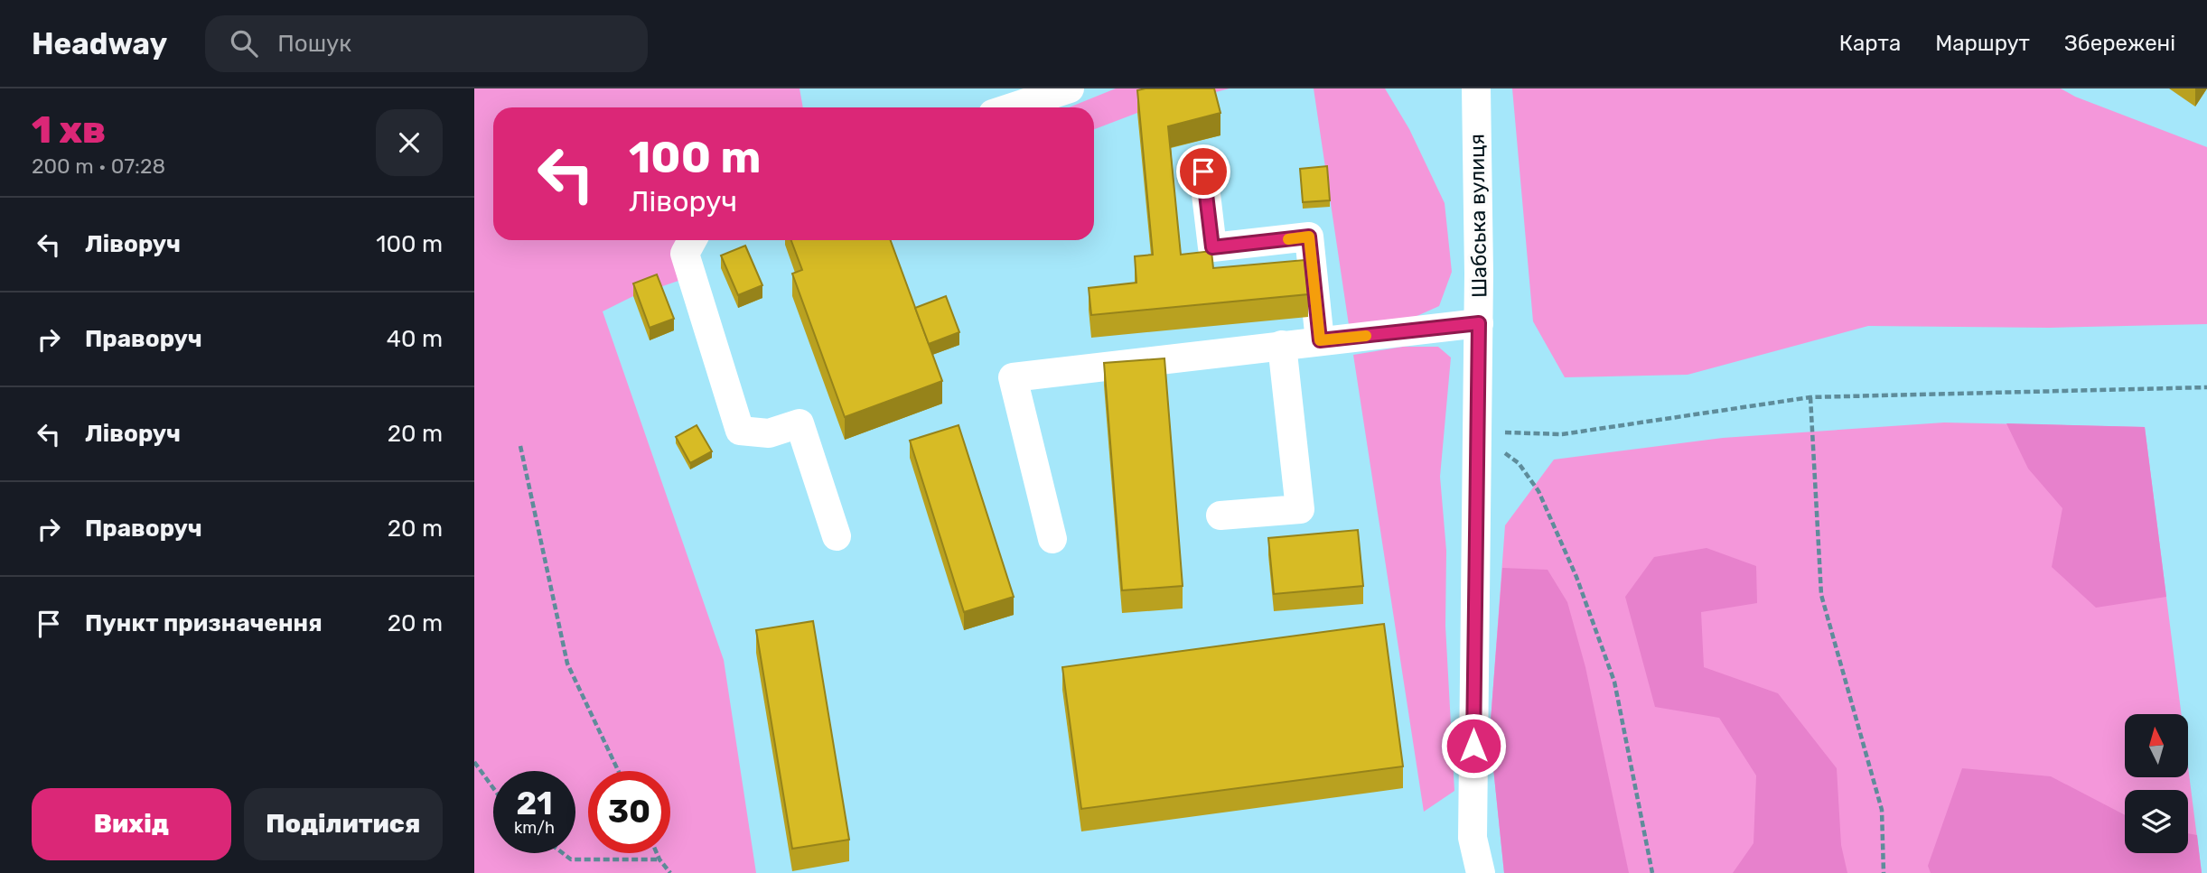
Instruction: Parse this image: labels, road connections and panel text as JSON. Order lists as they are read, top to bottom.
{
  "streets": {
    "street": ["Шабська вулиця"]
  },
  "north": "top",
  "page": {
    "header": "Headway",
    "search": "Пошук",
    "nav": ["Карта", "Маршрут", "Збережені"],
    "heading": ["1 хв", "200 m · 07:28"],
    "turn": ["100 m", "Ліворуч"],
    "list": [
      {
        "name": "Ліворуч",
        "value": "100 m"
      },
      {
        "name": "Праворуч",
        "value": "40 m"
      },
      {
        "name": "Ліворуч",
        "value": "20 m"
      },
      {
        "name": "Праворуч",
        "value": "20 m"
      },
      {
        "name": "Пункт призначення",
        "value": "20 m"
      }
    ],
    "speed": "21 km/h",
    "limit": "30",
    "buttons": ["Вихід", "Поділитися"]
  }
}
